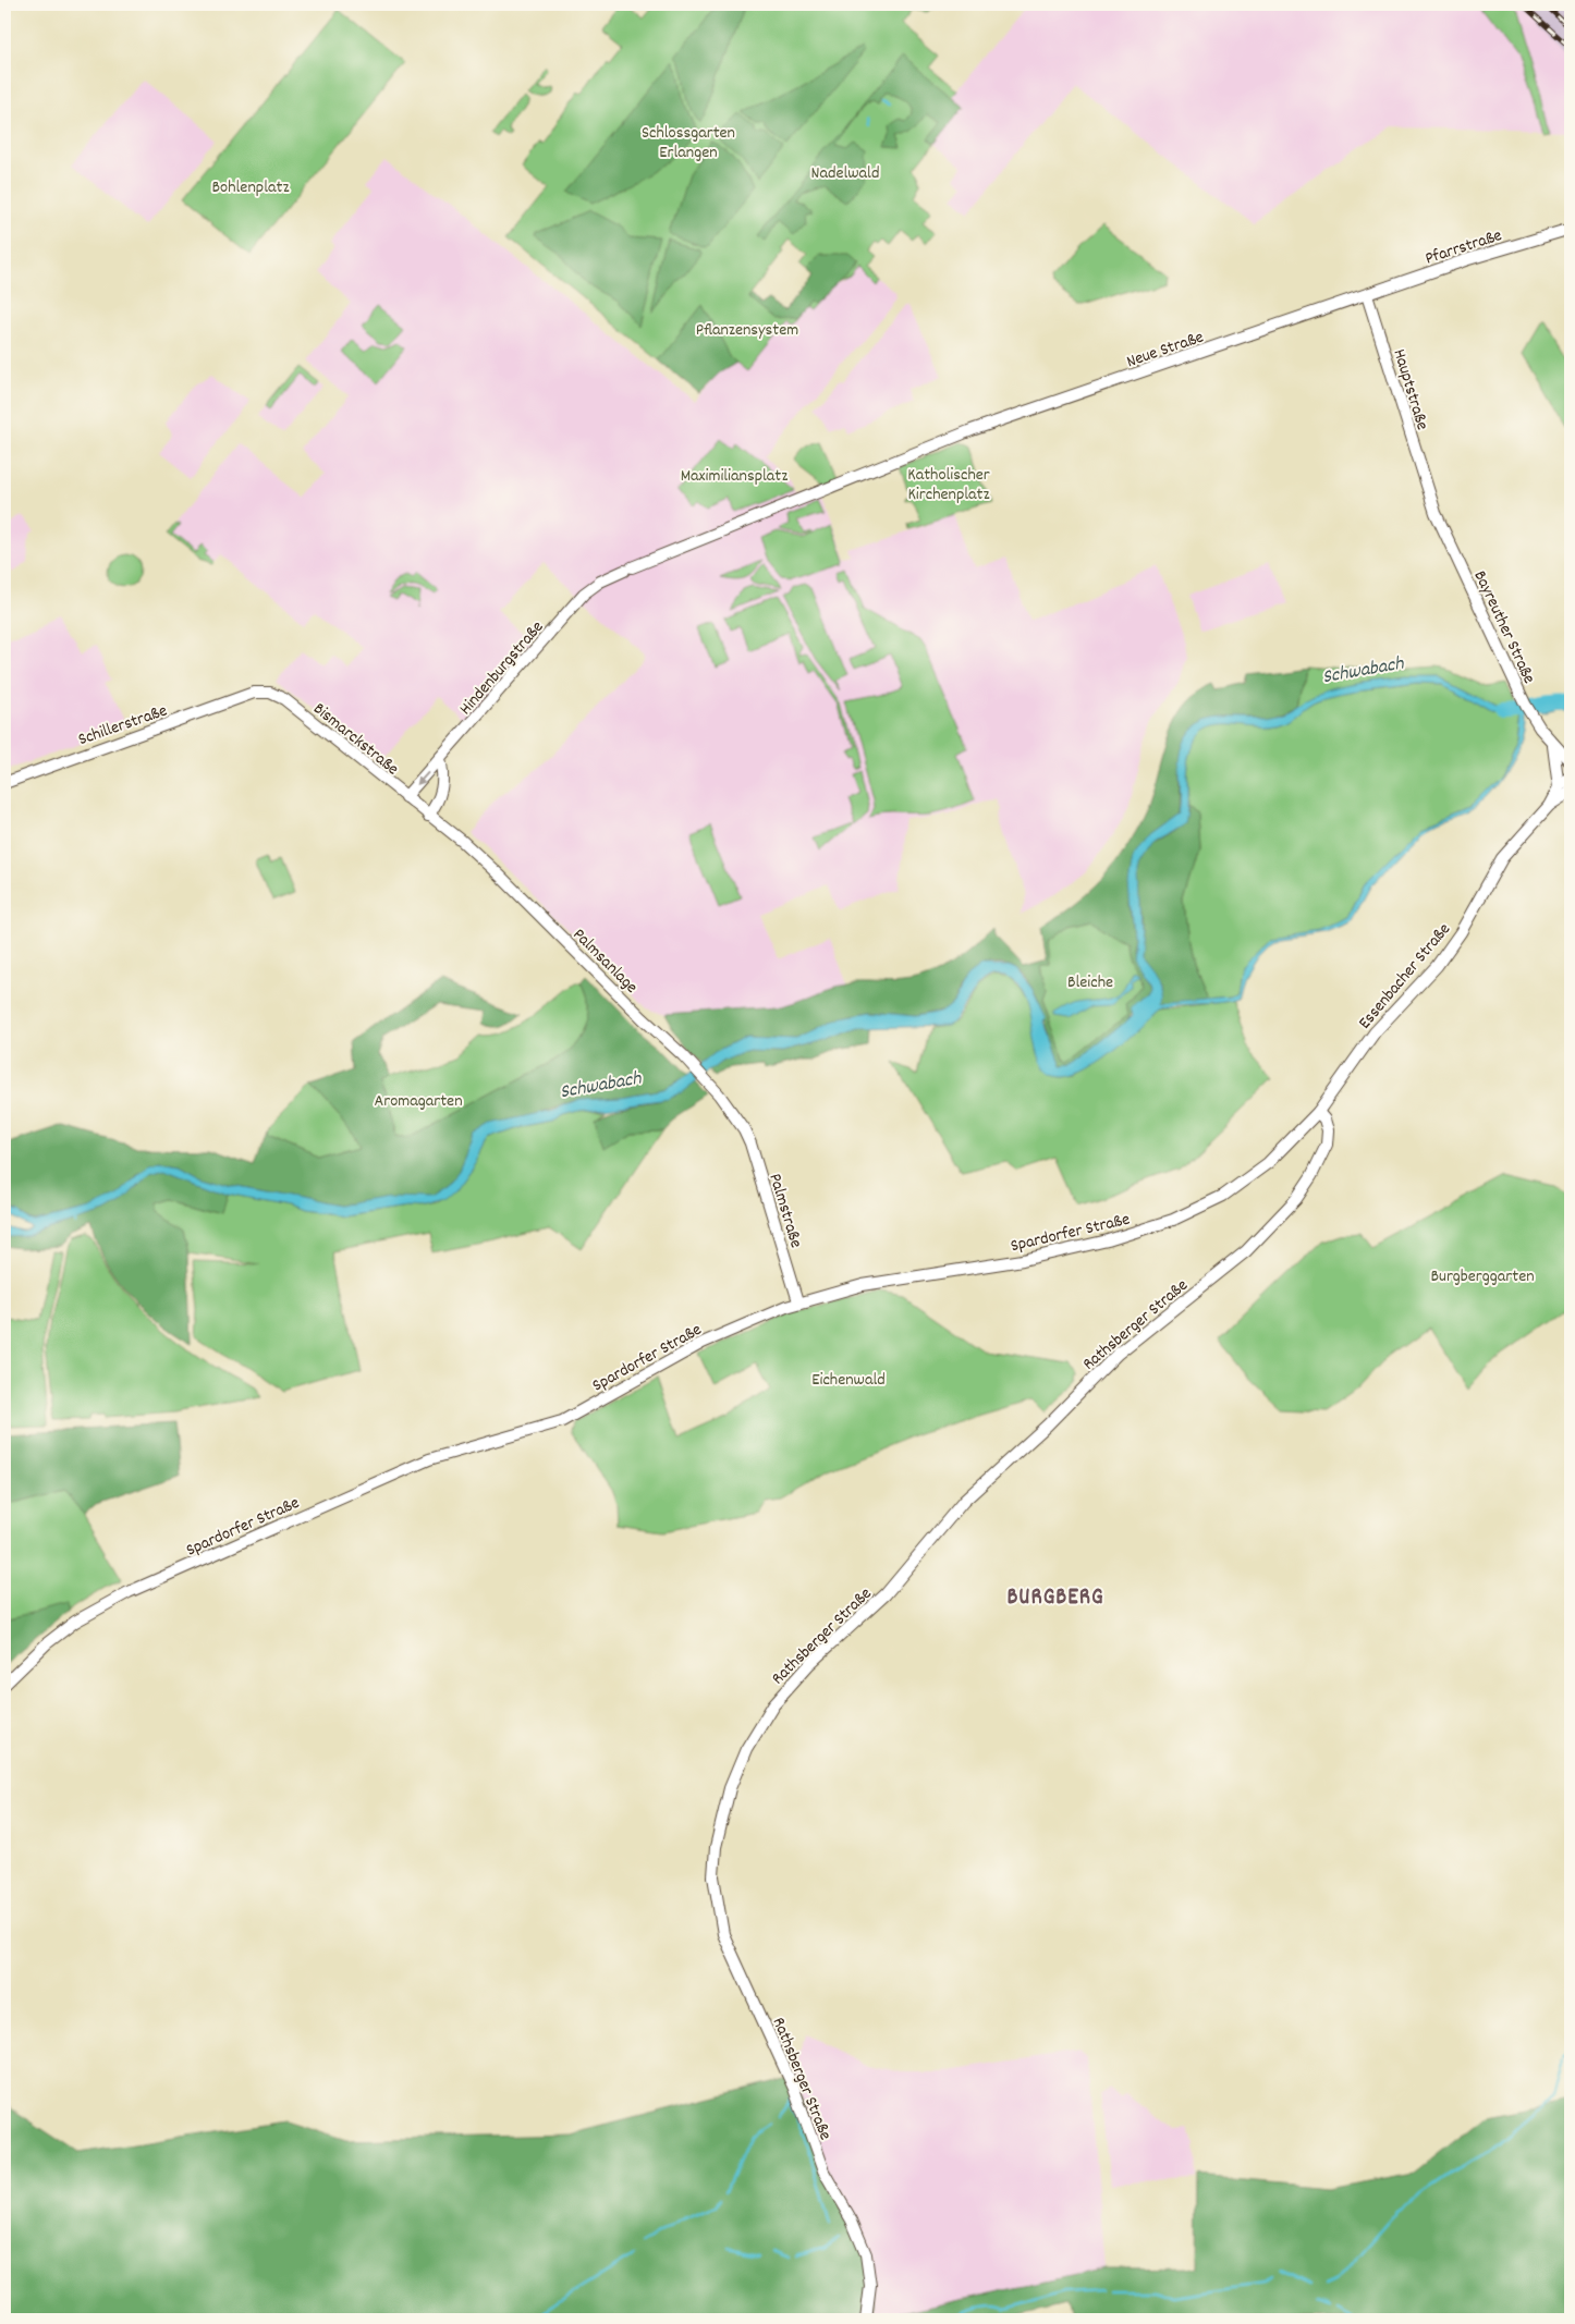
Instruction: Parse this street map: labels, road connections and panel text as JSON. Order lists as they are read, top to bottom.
{
  "streets": {
    "street": [
      "Pfarrstraße",
      "Neue Straße",
      "Hauptstraße",
      "Bayreuther Straße",
      "Hindenburgstraße",
      "Schillerstraße",
      "Bismarckstraße",
      "Palmsanlage",
      "Essenbacher Straße",
      "Palmstraße",
      "Spardorfer Straße",
      "Rathsberger Straße"
    ]
  },
  "crossings": [
    ["Pfarrstraße", "Neue Straße"],
    ["Pfarrstraße", "Hauptstraße"],
    ["Neue Straße", "Hauptstraße"],
    ["Neue Straße", "Hindenburgstraße"],
    ["Hauptstraße", "Bayreuther Straße"],
    ["Hindenburgstraße", "Bismarckstraße"],
    ["Schillerstraße", "Bismarckstraße"],
    ["Bismarckstraße", "Palmsanlage"],
    ["Palmsanlage", "Palmstraße"],
    ["Essenbacher Straße", "Spardorfer Straße"],
    ["Essenbacher Straße", "Rathsberger Straße"],
    ["Palmstraße", "Spardorfer Straße"],
    ["Spardorfer Straße", "Rathsberger Straße"]
  ],
  "districts": ["BURGBERG"],
  "water": ["Schwabach"],
  "parks": [
    "Schlossgarten Erlangen",
    "Nadelwald",
    "Bohlenplatz",
    "Pflanzensystem",
    "Katholischer Kirchenplatz",
    "Maximiliansplatz",
    "Bleiche",
    "Aromagarten",
    "Burgberggarten",
    "Eichenwald"
  ]
}
